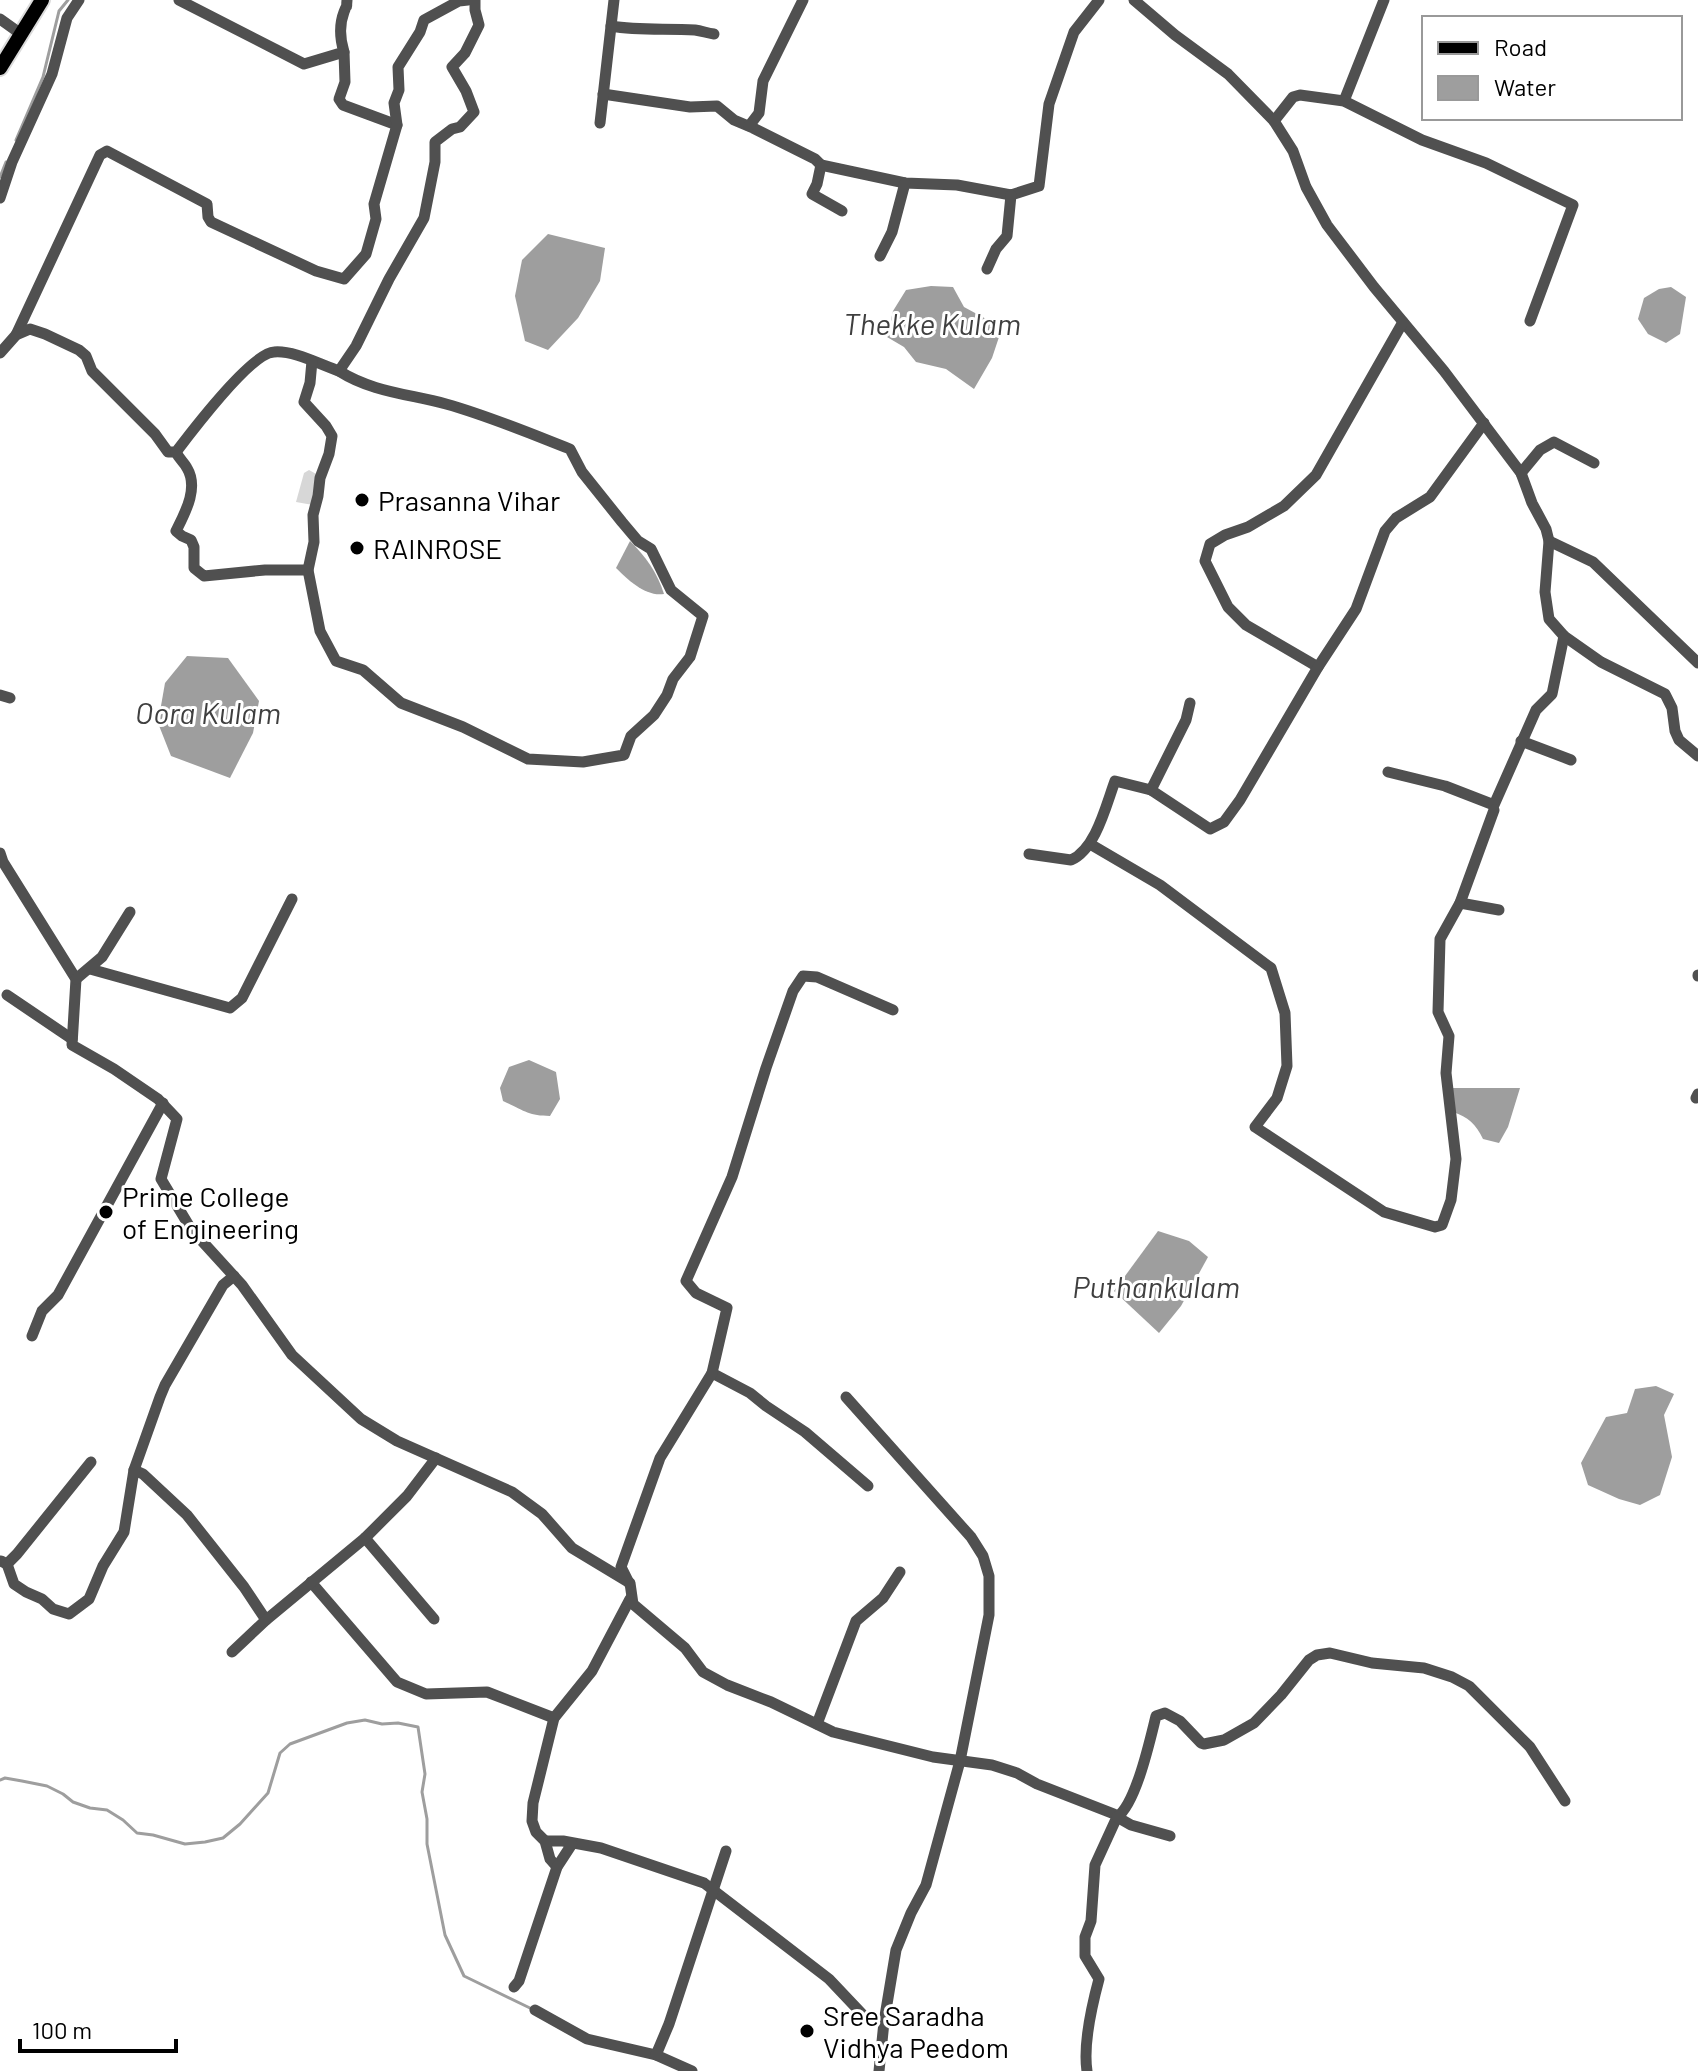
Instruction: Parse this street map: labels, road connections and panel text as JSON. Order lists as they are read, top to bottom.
{
  "water": ["Thekke Kulam", "Oora Kulam", "Puthankulam"],
  "places": [
    "Prasanna Vihar",
    "RAINROSE",
    "Prime College of Engineering",
    "Sree Saradha Vidhya Peedom"
  ],
  "legend": ["Road", "Water"],
  "scale_bar": "100 m"
}
